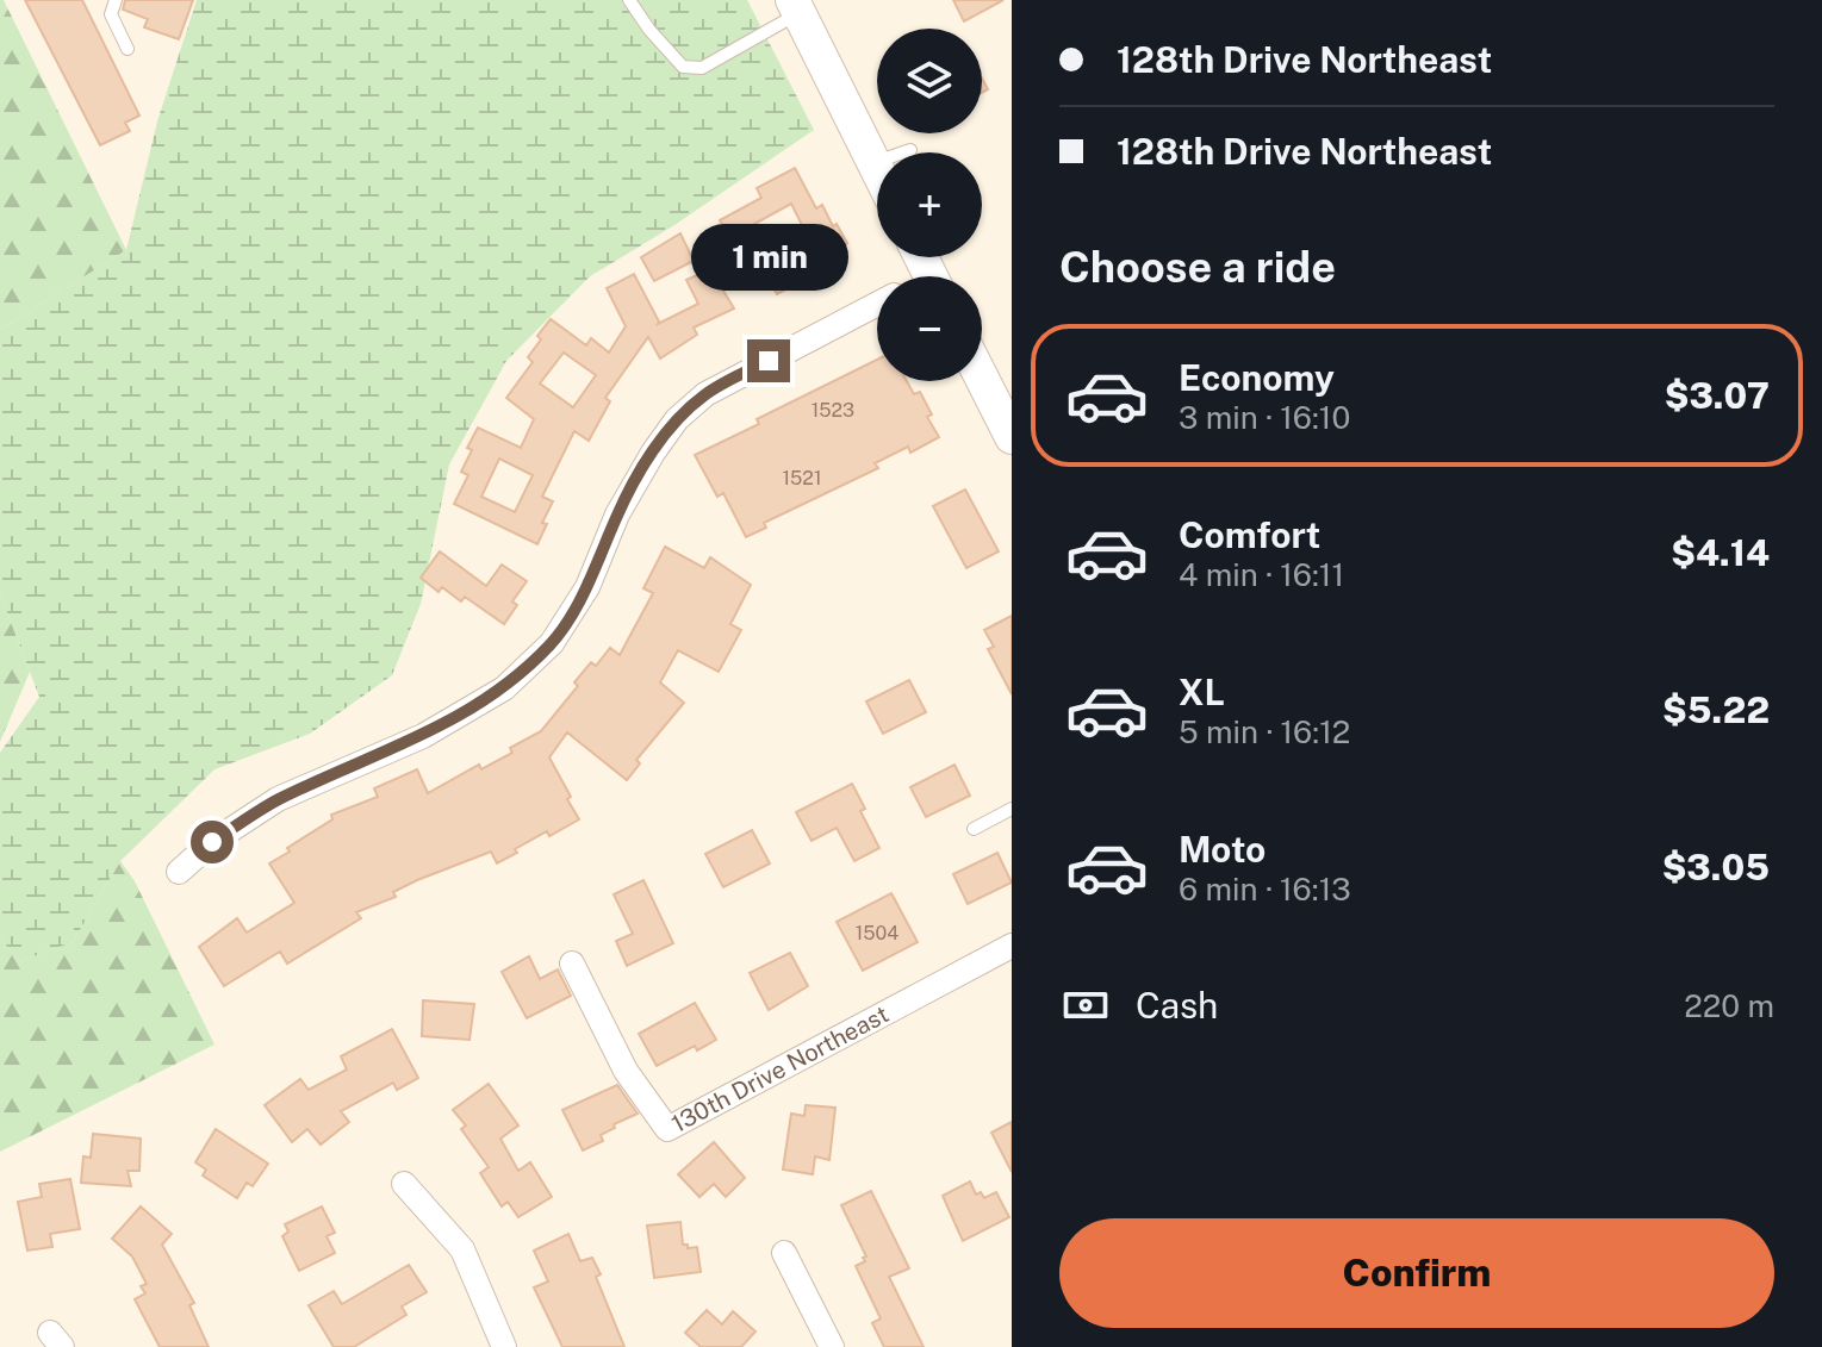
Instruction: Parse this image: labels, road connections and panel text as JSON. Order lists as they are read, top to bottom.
{
  "streets": {
    "street": ["130th Drive Northeast"]
  },
  "house_numbers": ["1523", "1521", "1504"],
  "page": {
    "banner": ["128th Drive Northeast", "128th Drive Northeast"],
    "map_buttons": ["+", "−"],
    "heading": "Choose a ride",
    "bubble": "1 min",
    "list": [
      {
        "name": "Economy",
        "note": "3 min · 16:10",
        "value": "$3.07"
      },
      {
        "name": "Comfort",
        "note": "4 min · 16:11",
        "value": "$4.14"
      },
      {
        "name": "XL",
        "note": "5 min · 16:12",
        "value": "$5.22"
      },
      {
        "name": "Moto",
        "note": "6 min · 16:13",
        "value": "$3.05"
      }
    ],
    "pay": ["Cash", "220 m"],
    "buttons": "Confirm"
  }
}
